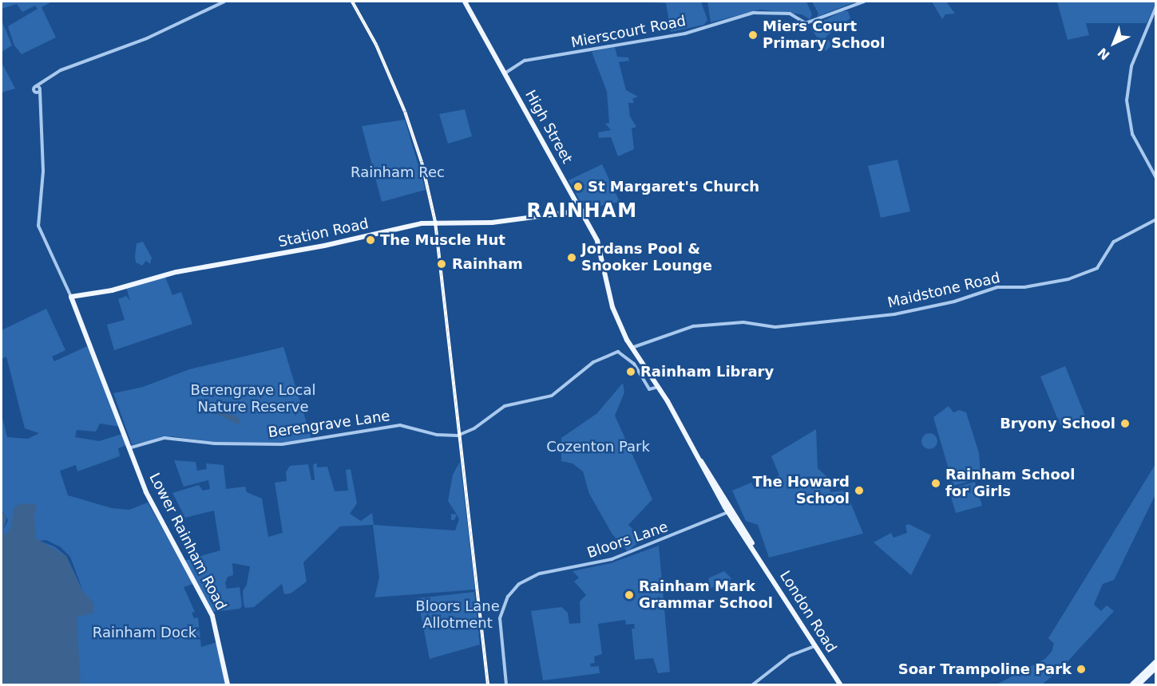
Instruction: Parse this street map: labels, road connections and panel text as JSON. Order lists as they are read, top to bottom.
{
  "streets": {
    "main road": [
      "High Street",
      "Station Road",
      "Lower Rainham Road",
      "London Road"
    ],
    "street": [
      "Mierscourt Road",
      "Maidstone Road",
      "Berengrave Lane",
      "Bloors Lane"
    ]
  },
  "crossings": [
    ["Mierscourt Road", "High Street"],
    ["High Street", "Station Road"],
    ["High Street", "Maidstone Road"],
    ["High Street", "London Road"],
    ["Station Road", "Lower Rainham Road"],
    ["Maidstone Road", "London Road"],
    ["Berengrave Lane", "Lower Rainham Road"],
    ["Berengrave Lane", "London Road"],
    ["Bloors Lane", "London Road"]
  ],
  "districts": ["RAINHAM"],
  "parks": [
    "Rainham Rec",
    "Berengrave Local Nature Reserve",
    "Cozenton Park",
    "Bloors Lane Allotment",
    "Rainham Dock"
  ],
  "places": [
    "Miers Court Primary School",
    "St Margaret's Church",
    "The Muscle Hut",
    "Jordans Pool & Snooker Lounge",
    "Rainham",
    "Rainham Library",
    "Bryony School",
    "Rainham School for Girls",
    "The Howard School",
    "Rainham Mark Grammar School",
    "Soar Trampoline Park"
  ],
  "north": "bottom left"
}
